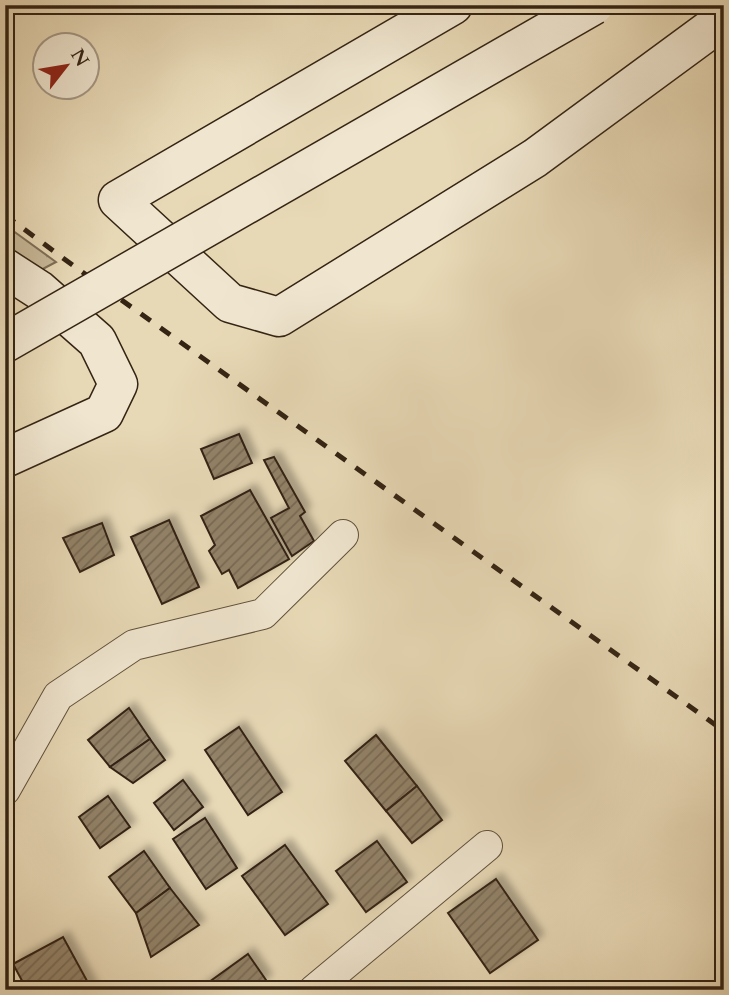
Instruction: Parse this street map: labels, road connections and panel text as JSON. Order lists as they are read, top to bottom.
{
  "north": "top right"
}
